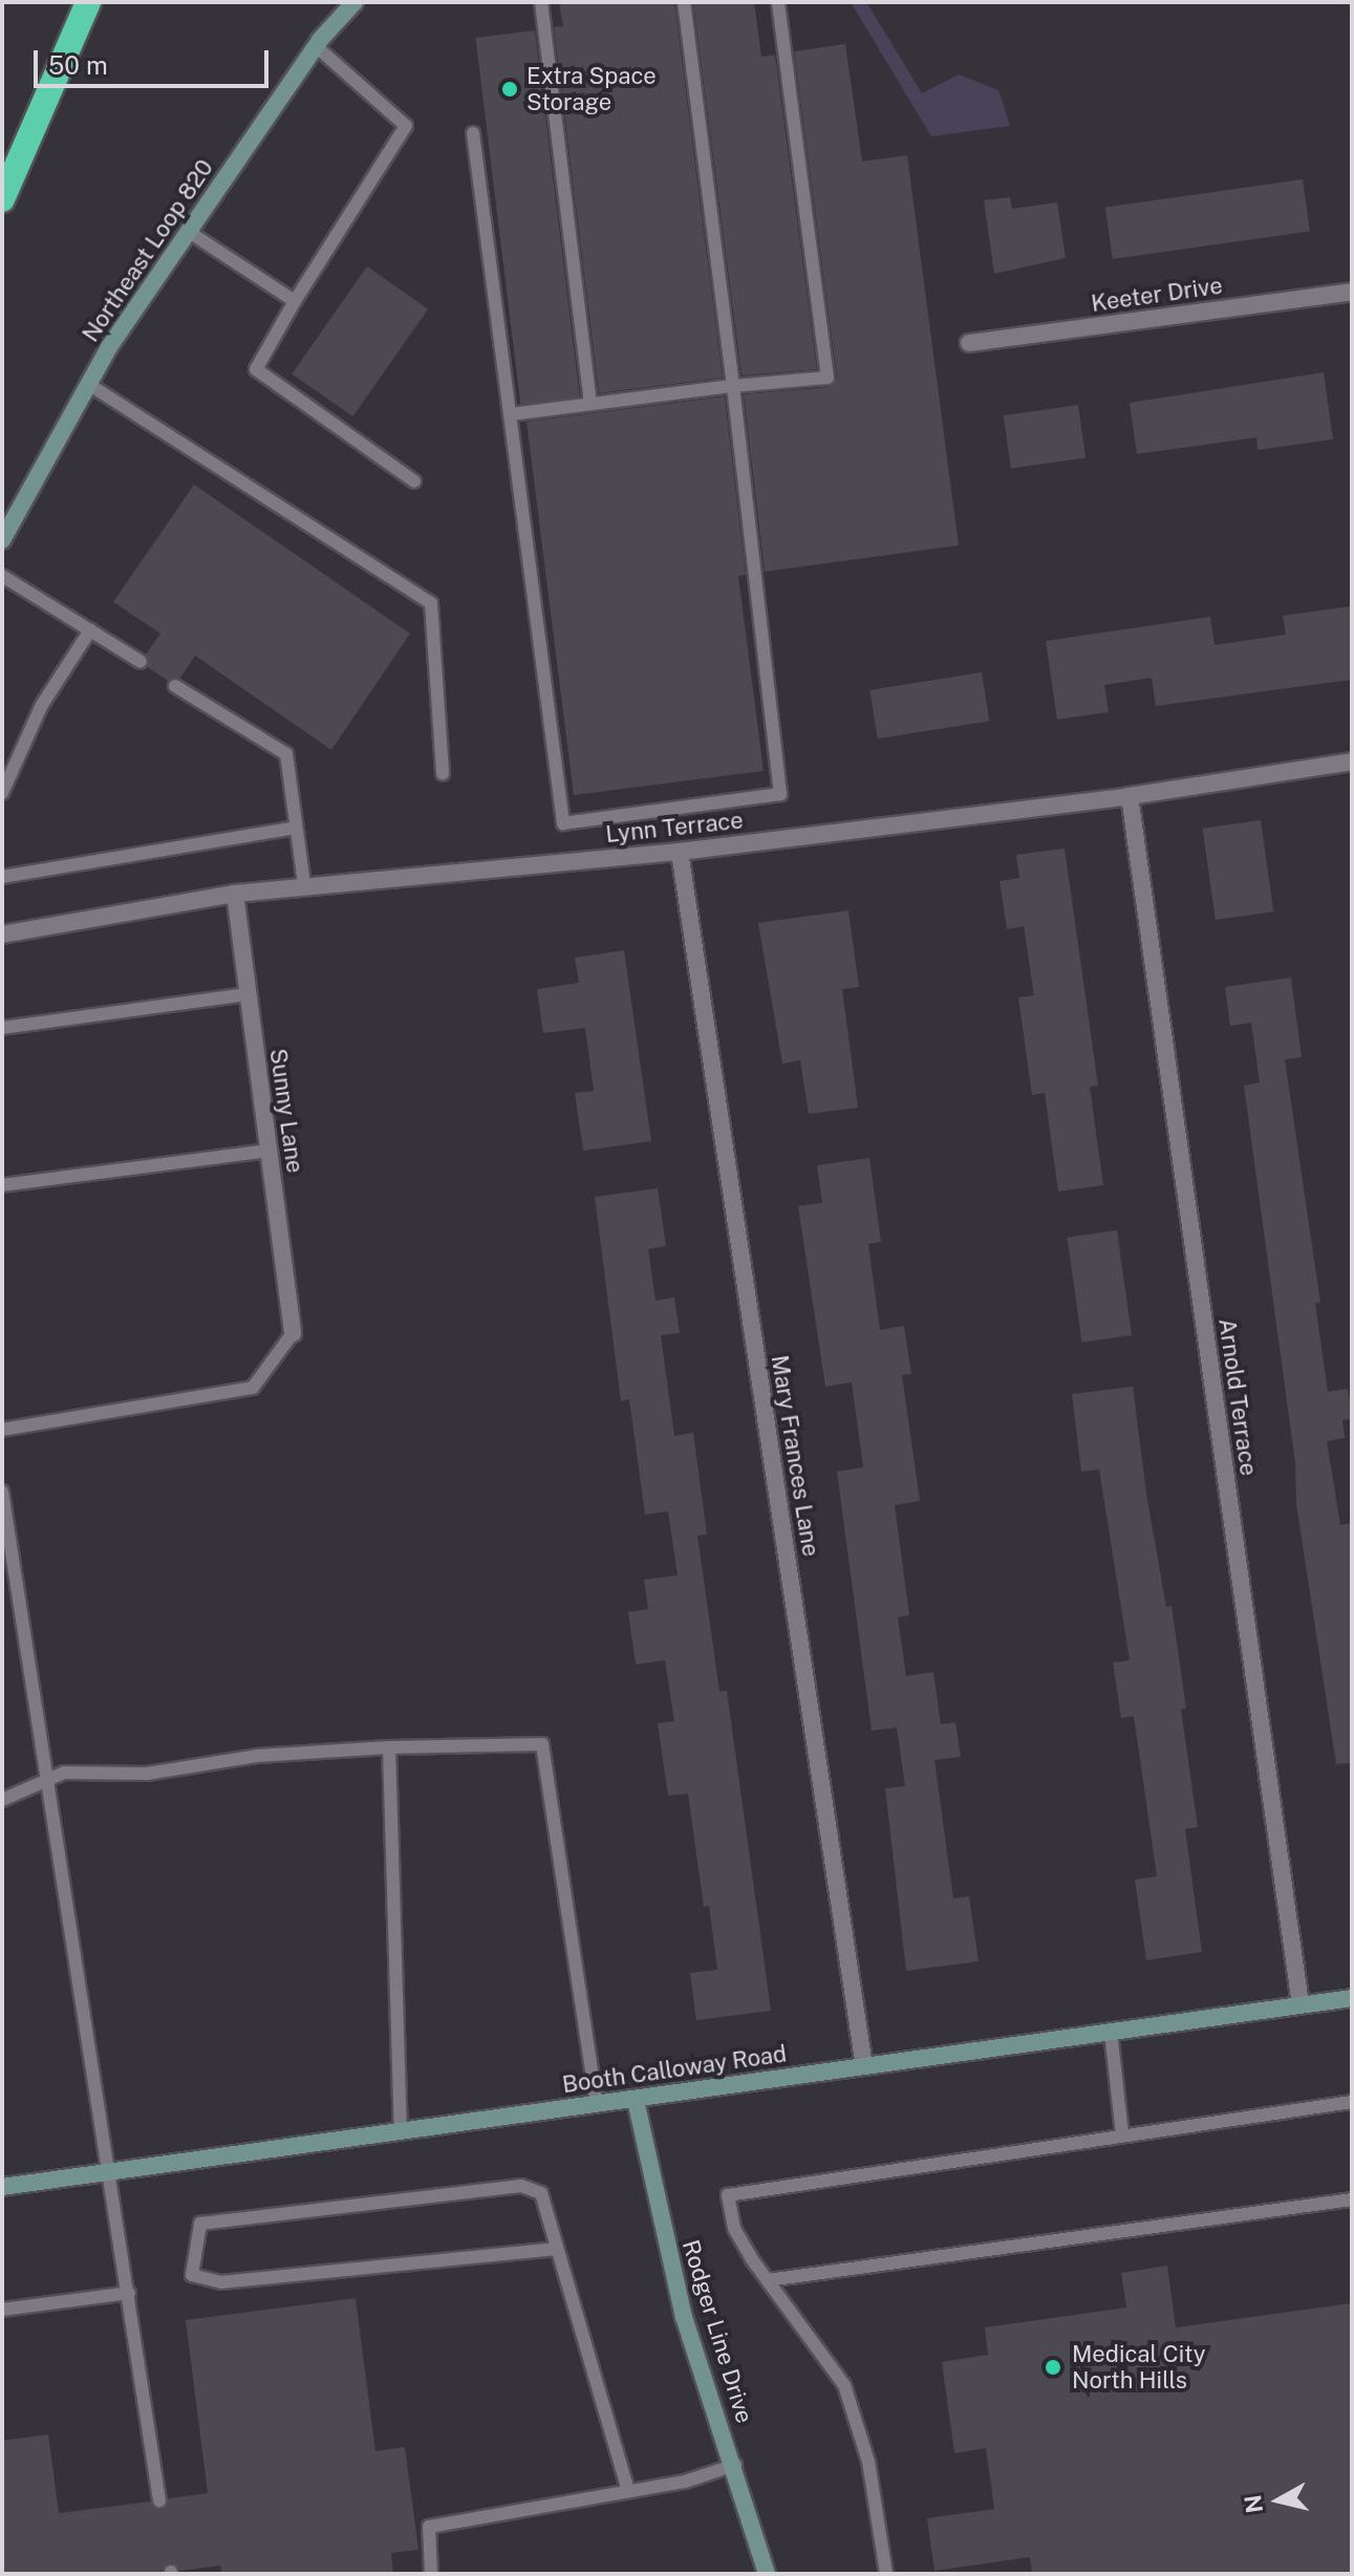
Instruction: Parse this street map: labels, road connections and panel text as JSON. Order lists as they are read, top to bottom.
{
  "streets": {
    "street": [
      "Northeast Loop 820",
      "Keeter Drive",
      "Lynn Terrace",
      "Sunny Lane",
      "Arnold Terrace",
      "Mary Frances Lane",
      "Booth Calloway Road",
      "Rodger Line Drive"
    ]
  },
  "crossings": [
    ["Lynn Terrace", "Sunny Lane"],
    ["Lynn Terrace", "Arnold Terrace"],
    ["Lynn Terrace", "Mary Frances Lane"],
    ["Arnold Terrace", "Booth Calloway Road"],
    ["Mary Frances Lane", "Booth Calloway Road"],
    ["Booth Calloway Road", "Rodger Line Drive"]
  ],
  "places": ["Extra Space Storage", "Medical City North Hills"],
  "scale_bar": "50 m",
  "north": "left"
}
